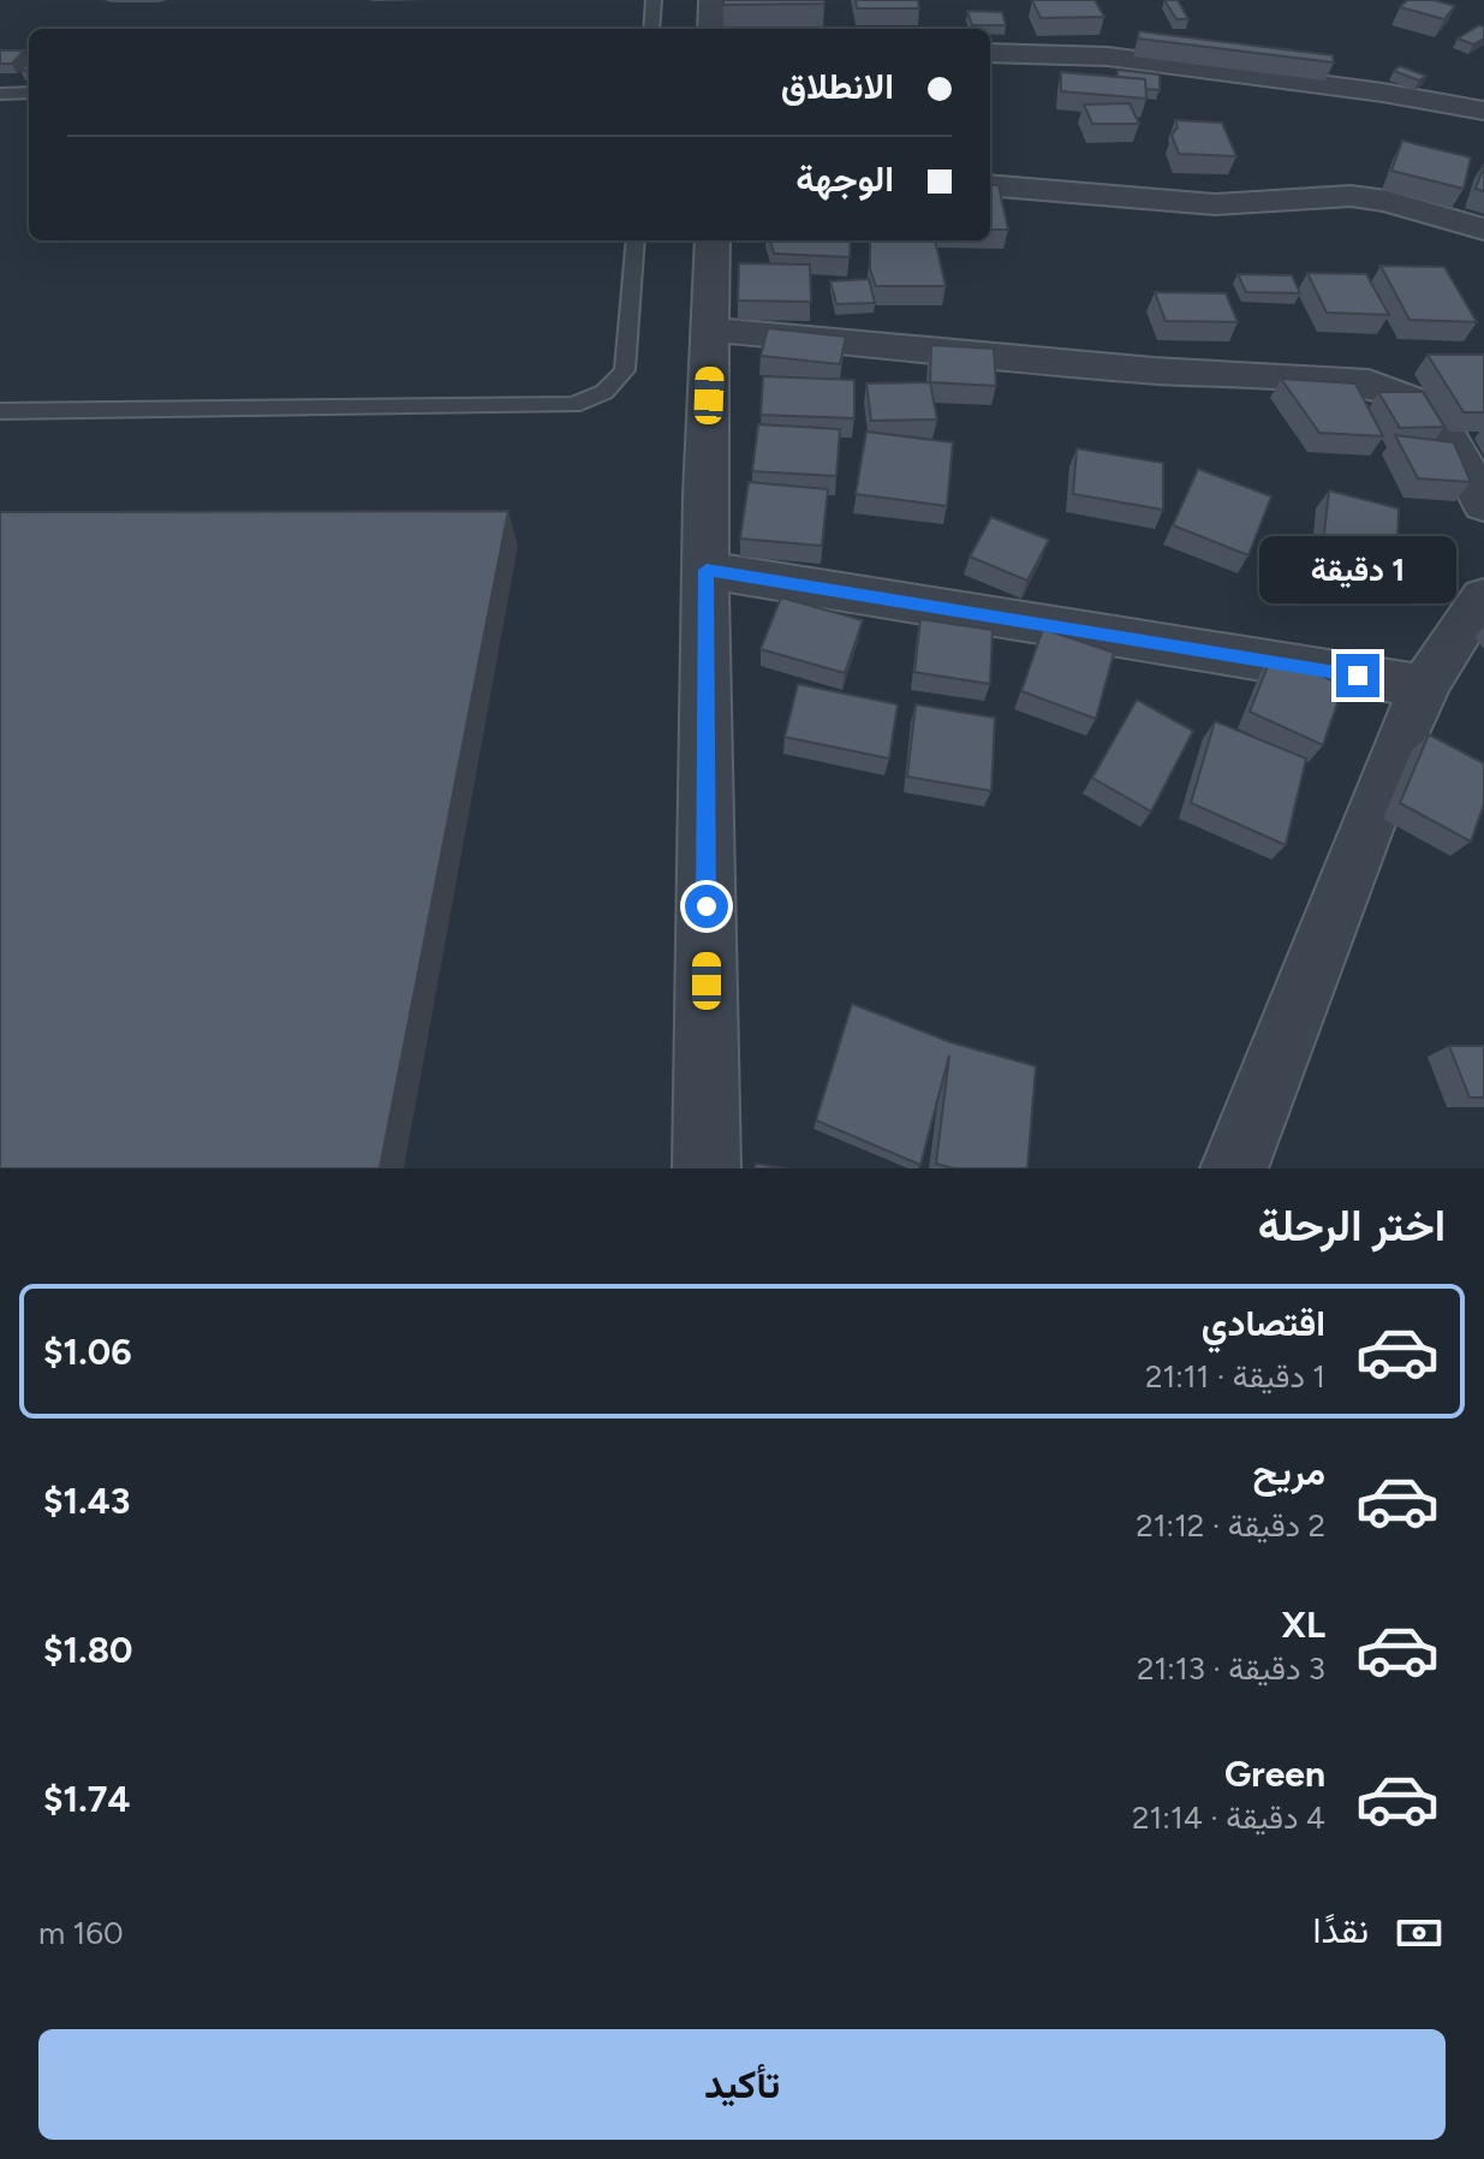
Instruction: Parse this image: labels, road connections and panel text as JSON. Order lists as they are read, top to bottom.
{
  "page": {
    "banner": ["الانطلاق", "الوجهة"],
    "bubble": "1 دقيقة",
    "heading": "اختر الرحلة",
    "list": [
      {
        "name": "اقتصادي",
        "note": "1 دقيقة · 21:11",
        "value": "$1.06"
      },
      {
        "name": "مريح",
        "note": "2 دقيقة · 21:12",
        "value": "$1.43"
      },
      {
        "name": "XL",
        "note": "3 دقيقة · 21:13",
        "value": "$1.80"
      },
      {
        "name": "Green",
        "note": "4 دقيقة · 21:14",
        "value": "$1.74"
      }
    ],
    "pay": ["نقدًا", "160 m"],
    "buttons": "تأكيد"
  }
}
